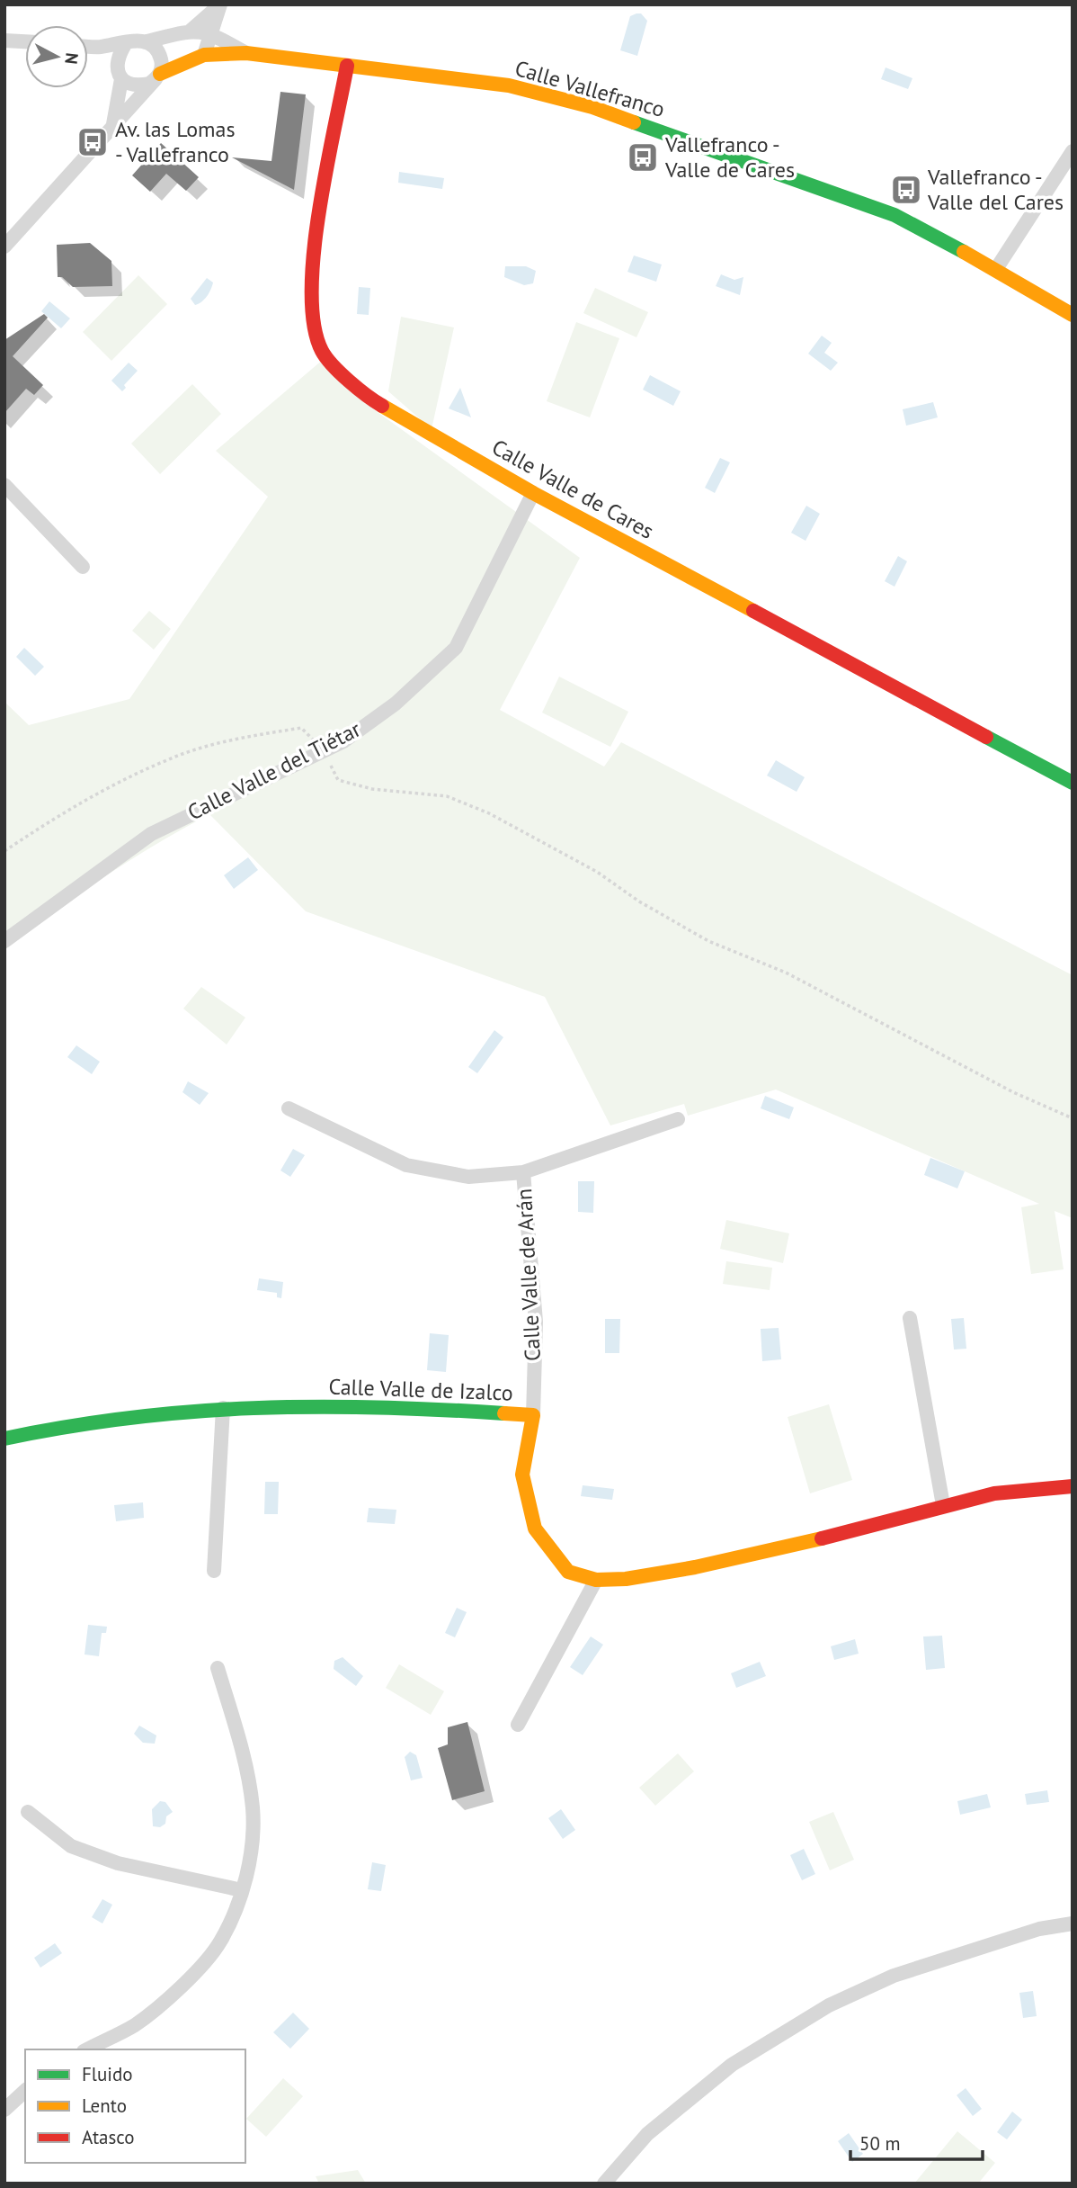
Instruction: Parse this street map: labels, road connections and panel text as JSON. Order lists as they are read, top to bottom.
{
  "streets": {
    "street": [
      "Calle Vallefranco",
      "Calle Valle de Cares",
      "Calle Valle del Tiétar",
      "Calle Valle de Arán",
      "Calle Valle de Izalco"
    ]
  },
  "crossings": [
    ["Calle Vallefranco", "Calle Valle de Cares"],
    ["Calle Valle de Cares", "Calle Valle del Tiétar"],
    ["Calle Valle de Arán", "Calle Valle de Izalco"]
  ],
  "places": {
    "bus stop": ["Av. las Lomas - Vallefranco", "Vallefranco - Valle de Cares", "Vallefranco - Valle del Cares"]
  },
  "legend": ["Fluido", "Lento", "Atasco"],
  "scale_bar": "50 m",
  "north": "right"
}
